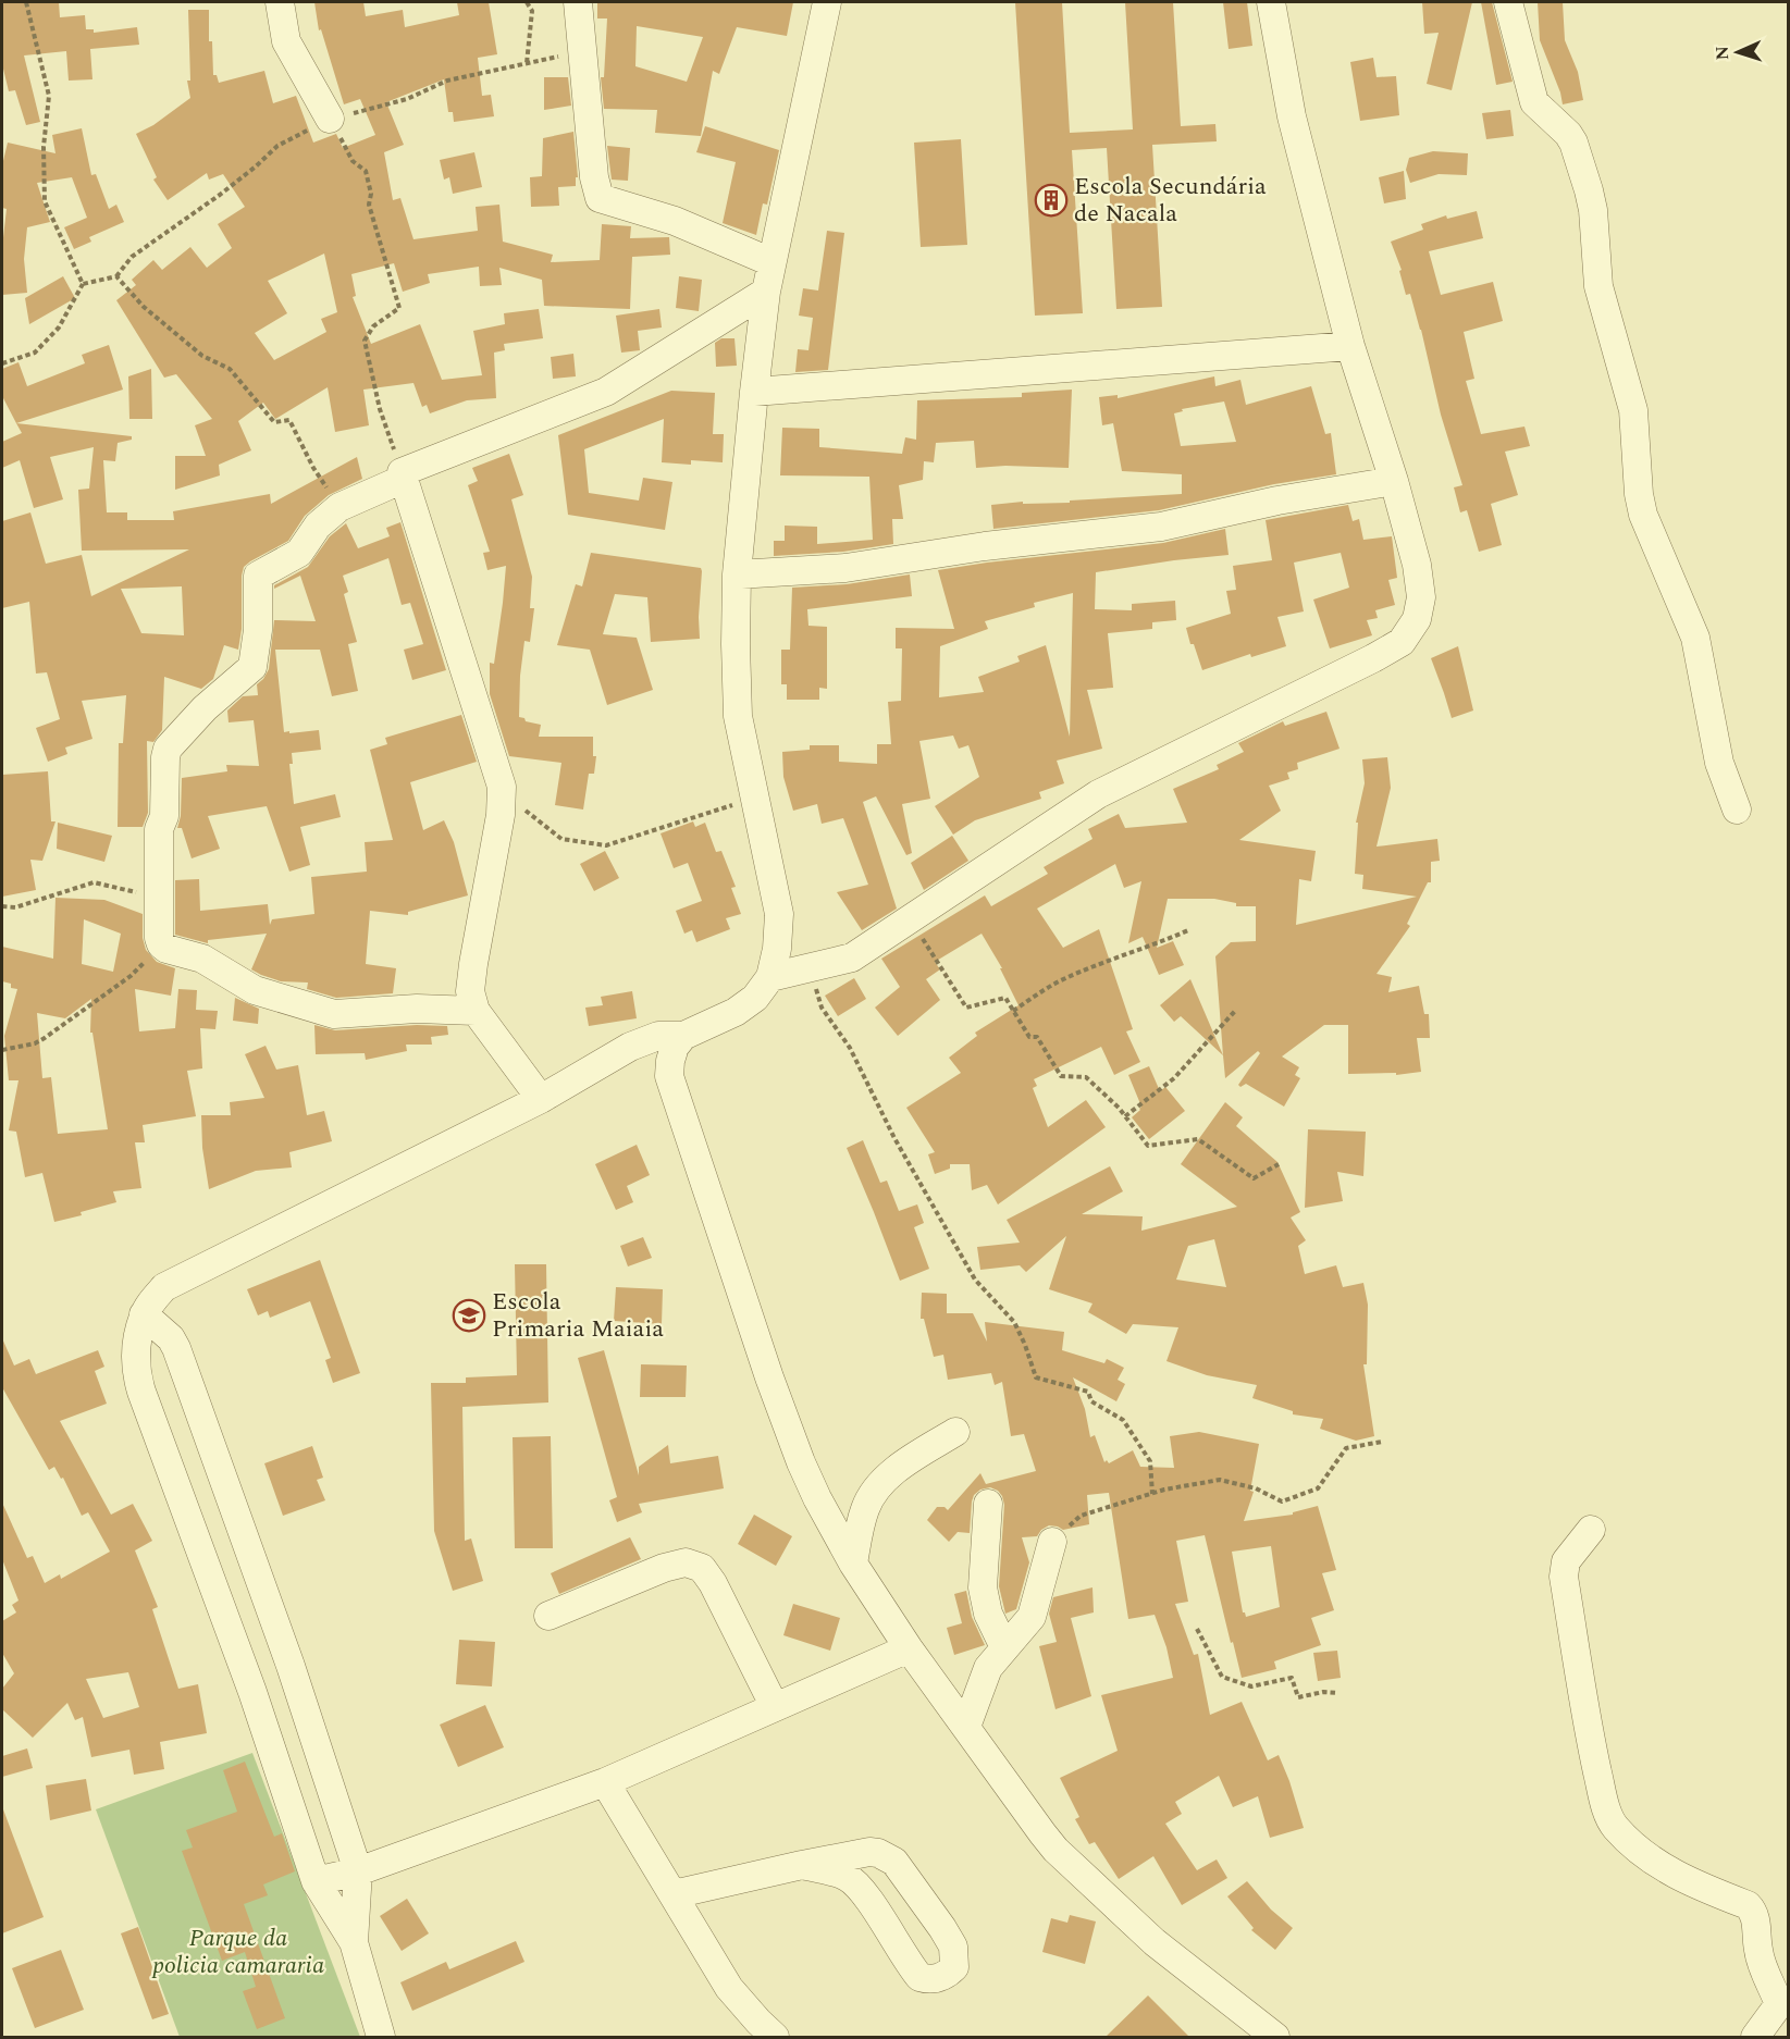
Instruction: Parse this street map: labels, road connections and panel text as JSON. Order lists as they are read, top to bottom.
{
  "parks": ["Parque da policia camararia"],
  "places": {
    "building": ["Escola Secundária de Nacala"],
    "school or university": ["Escola Primaria Maiaia"]
  },
  "north": "left"
}
